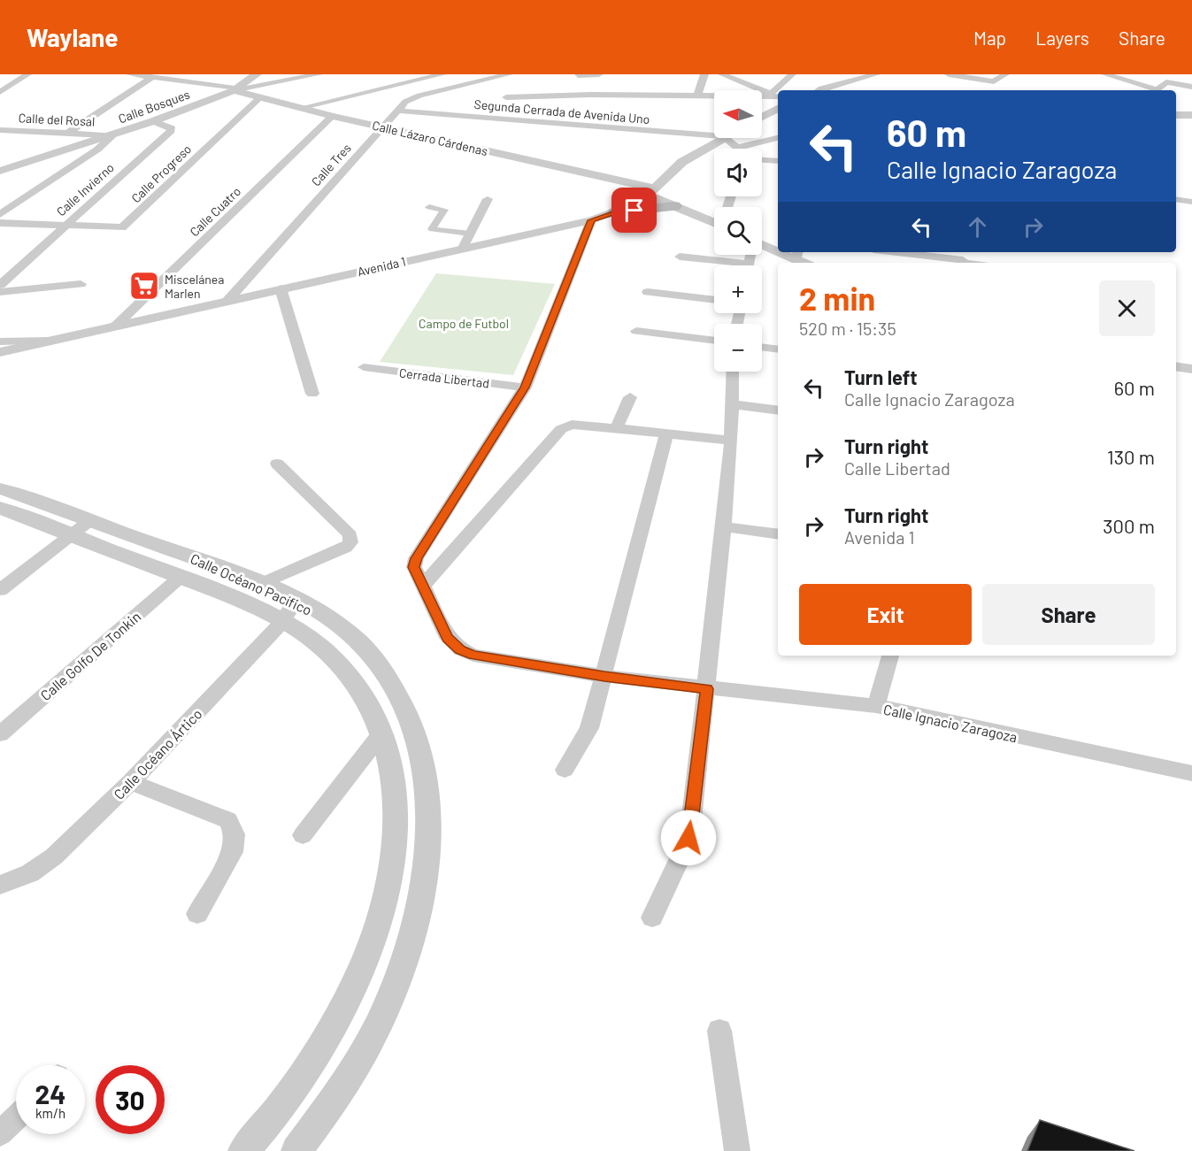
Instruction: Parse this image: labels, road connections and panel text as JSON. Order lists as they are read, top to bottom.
{
  "streets": {
    "street": [
      "Calle Bosques",
      "Segunda Cerrada de Avenida Uno",
      "Calle del Rosal",
      "Calle Lázaro Cárdenas",
      "Calle Tres",
      "Calle Progreso",
      "Calle Invierno",
      "Calle Cuatro",
      "Avenida 1",
      "Cerrada Libertad",
      "Calle Océano Pacífico",
      "Calle Golfo De Tonkin",
      "Calle Ignacio Zaragoza",
      "Calle Océano Ártico"
    ]
  },
  "crossings": [
    ["Calle Bosques", "Calle del Rosal"],
    ["Calle Bosques", "Calle Lázaro Cárdenas"],
    ["Calle Bosques", "Calle Invierno"],
    ["Segunda Cerrada de Avenida Uno", "Calle Tres"],
    ["Calle Lázaro Cárdenas", "Calle Tres"],
    ["Calle Lázaro Cárdenas", "Calle Progreso"],
    ["Calle Lázaro Cárdenas", "Calle Cuatro"],
    ["Calle Lázaro Cárdenas", "Avenida 1"],
    ["Calle Tres", "Avenida 1"],
    ["Calle Progreso", "Calle Invierno"],
    ["Calle Cuatro", "Avenida 1"],
    ["Avenida 1", "Calle Ignacio Zaragoza"],
    ["Cerrada Libertad", "Calle Ignacio Zaragoza"],
    ["Calle Océano Pacífico", "Calle Golfo De Tonkin"],
    ["Calle Océano Pacífico", "Calle Océano Ártico"]
  ],
  "parks": ["Campo de Futbol"],
  "places": {
    "supermarket": ["Miscelánea Marlen"]
  },
  "north": "left",
  "page": {
    "header": "Waylane",
    "nav": ["Map", "Layers", "Share"],
    "map_buttons": ["+", "−"],
    "turn": ["60 m", "Calle Ignacio Zaragoza"],
    "heading": ["2 min", "520 m · 15:35"],
    "list": [
      {
        "name": "Turn left",
        "note": "Calle Ignacio Zaragoza",
        "value": "60 m"
      },
      {
        "name": "Turn right",
        "note": "Calle Libertad",
        "value": "130 m"
      },
      {
        "name": "Turn right",
        "note": "Avenida 1",
        "value": "300 m"
      }
    ],
    "buttons": ["Exit", "Share"],
    "speed": "24 km/h",
    "limit": "30"
  }
}
